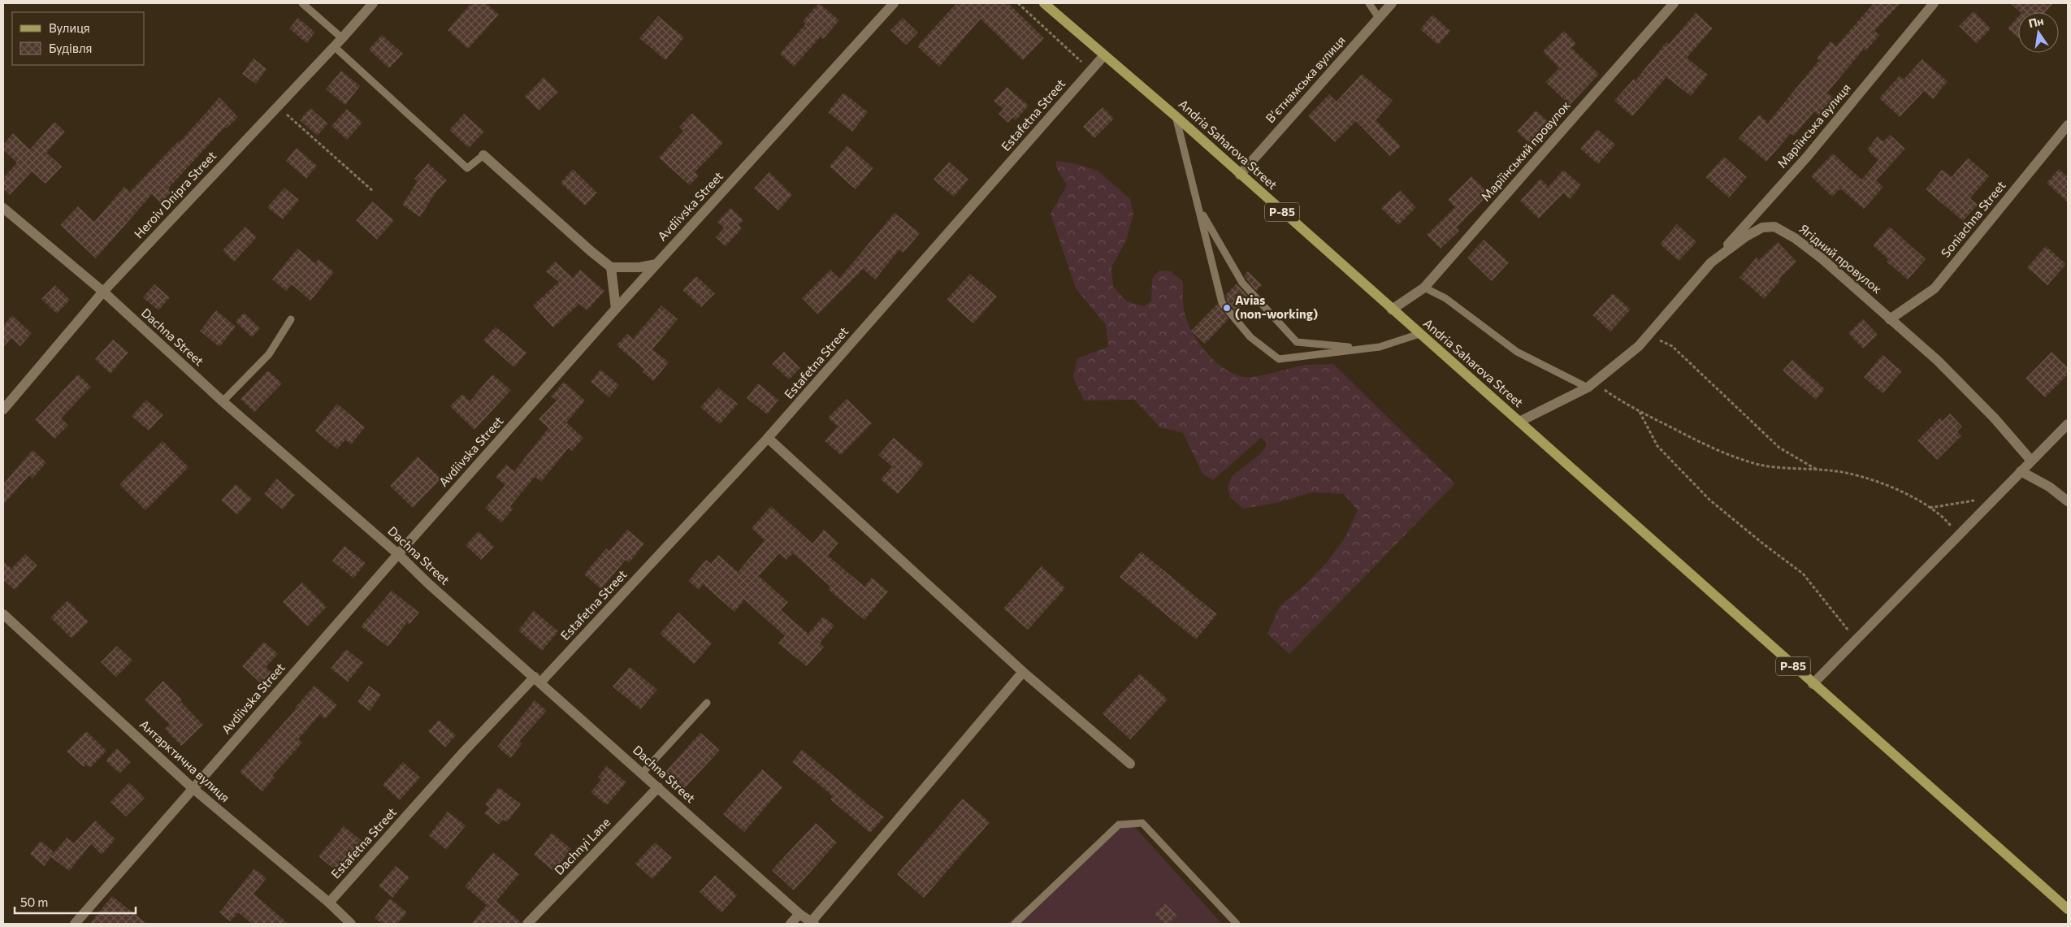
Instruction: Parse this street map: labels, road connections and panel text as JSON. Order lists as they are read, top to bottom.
{
  "streets": {
    "main road": ["Andria Saharova Street", "Р-85"],
    "street": [
      "Вʼєтнамська вулиця",
      "Estafetna Street",
      "Маріїнська вулиця",
      "Маріїнський провулок",
      "Heroiv Dnipra Street",
      "Avdiivska Street",
      "Soniachna Street",
      "Ягідний провулок",
      "Dachna Street",
      "Антарктична вулиця",
      "Dachnyi Lane"
    ]
  },
  "crossings": [
    ["Вʼєтнамська вулиця", "Andria Saharova Street"],
    ["Estafetna Street", "Andria Saharova Street"],
    ["Estafetna Street", "Dachna Street"],
    ["Estafetna Street", "Антарктична вулиця"],
    ["Маріїнська вулиця", "Ягідний провулок"],
    ["Andria Saharova Street", "Маріїнський провулок"],
    ["Andria Saharova Street", "Р-85"],
    ["Andria Saharova Street", "Ягідний провулок"],
    ["Heroiv Dnipra Street", "Dachna Street"],
    ["Avdiivska Street", "Dachna Street"],
    ["Avdiivska Street", "Антарктична вулиця"],
    ["Р-85", "Ягідний провулок"],
    ["Soniachna Street", "Ягідний провулок"],
    ["Dachna Street", "Dachnyi Lane"]
  ],
  "places": ["Avias (non-working)"],
  "legend": ["Вулиця", "Будівля"],
  "scale_bar": "50 m",
  "north": "top"
}
